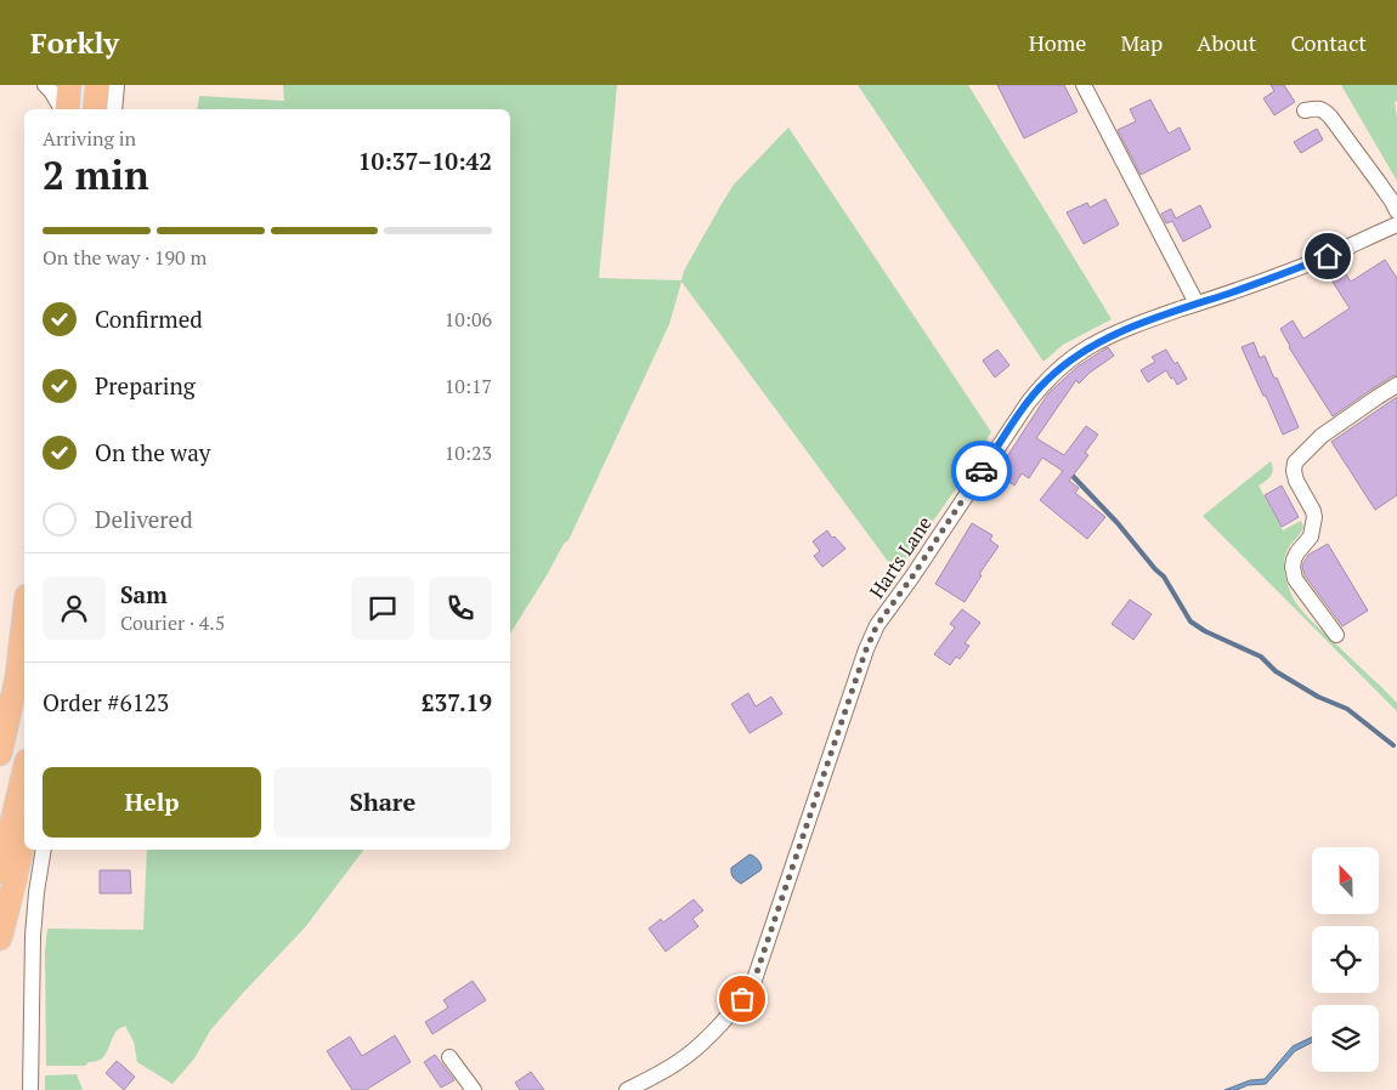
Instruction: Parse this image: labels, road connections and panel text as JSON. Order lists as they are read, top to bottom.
{
  "streets": {
    "street": ["Harts Lane"]
  },
  "north": "top",
  "page": {
    "header": "Forkly",
    "nav": [
      "Home",
      "Map",
      "About",
      "Contact"
    ],
    "heading": ["2 min", "Arriving in", "10:37–10:42"],
    "panel": [
      "Sam",
      "Courier · 4.5",
      "Order #6123",
      "£37.19"
    ],
    "bar": "On the way · 190 m",
    "list": [
      ["Confirmed", "10:06"],
      ["Preparing", "10:17"],
      ["On the way", "10:23"],
      "Delivered"
    ],
    "buttons": ["Help", "Share"]
  }
}
